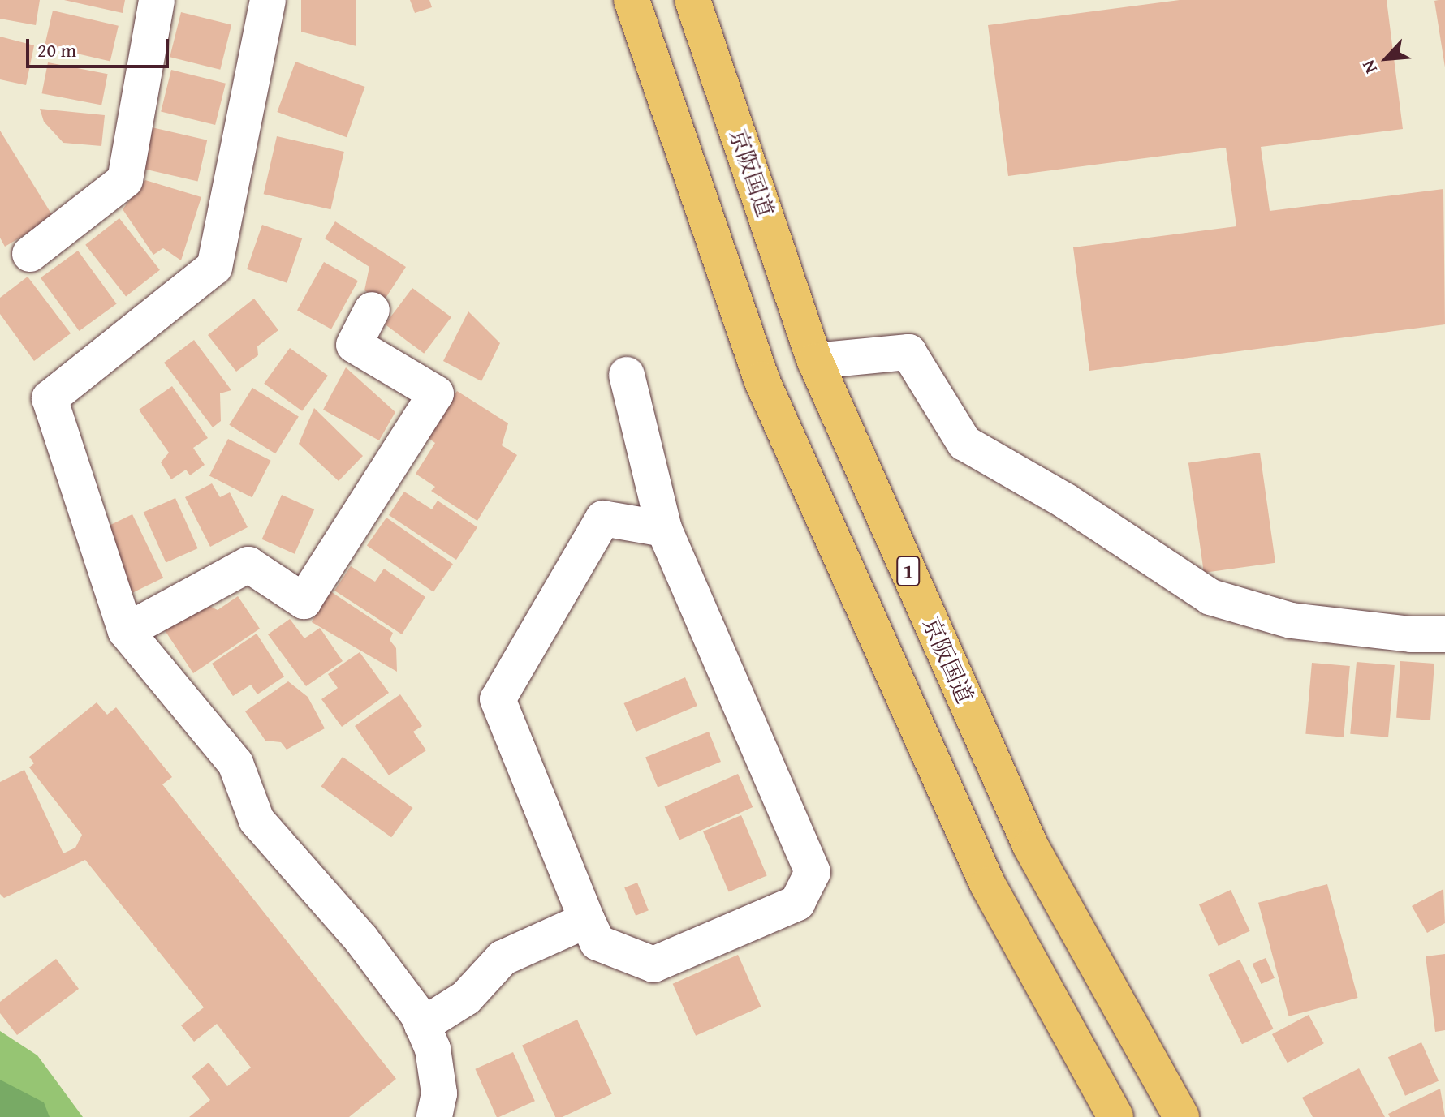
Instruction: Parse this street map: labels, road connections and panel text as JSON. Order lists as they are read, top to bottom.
{
  "streets": {
    "highway": ["京阪国道", "1"]
  },
  "scale_bar": "20 m",
  "north": "bottom left"
}
